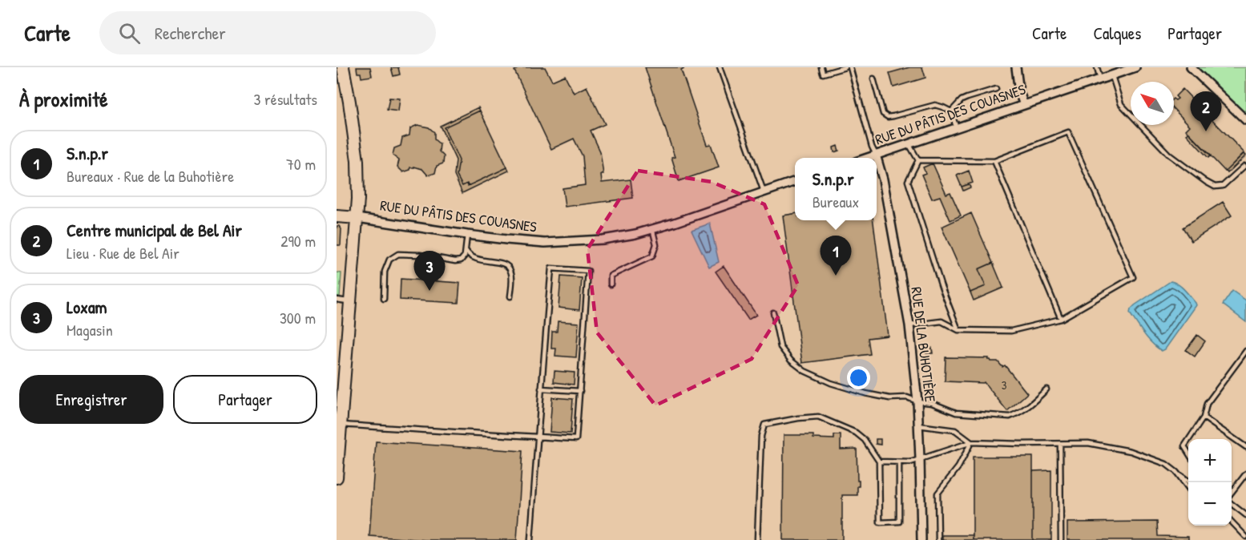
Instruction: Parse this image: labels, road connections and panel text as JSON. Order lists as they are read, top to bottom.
{
  "streets": {
    "main road": ["RUE DU PÂTIS DES COUASNES"],
    "street": ["RUE DE LA BUHOTIÈRE"]
  },
  "crossings": [
    ["RUE DU PÂTIS DES COUASNES", "RUE DE LA BUHOTIÈRE"]
  ],
  "house_numbers": ["3"],
  "north": "top left",
  "page": {
    "header": "Carte",
    "search": "Rechercher",
    "nav": ["Carte", "Calques", "Partager"],
    "heading": ["À proximité", "3 résultats"],
    "pins": ["2", "1", "3"],
    "list": [
      {
        "mark": "1",
        "name": "S.n.p.r",
        "note": "Bureaux · Rue de la Buhotière",
        "value": "70 m"
      },
      {
        "mark": "2",
        "name": "Centre municipal de Bel Air",
        "note": "Lieu · Rue de Bel Air",
        "value": "290 m"
      },
      {
        "mark": "3",
        "name": "Loxam",
        "note": "Magasin",
        "value": "300 m"
      }
    ],
    "popup": ["S.n.p.r", "Bureaux"],
    "buttons": ["Enregistrer", "Partager"],
    "map_buttons": ["+", "−"]
  }
}
